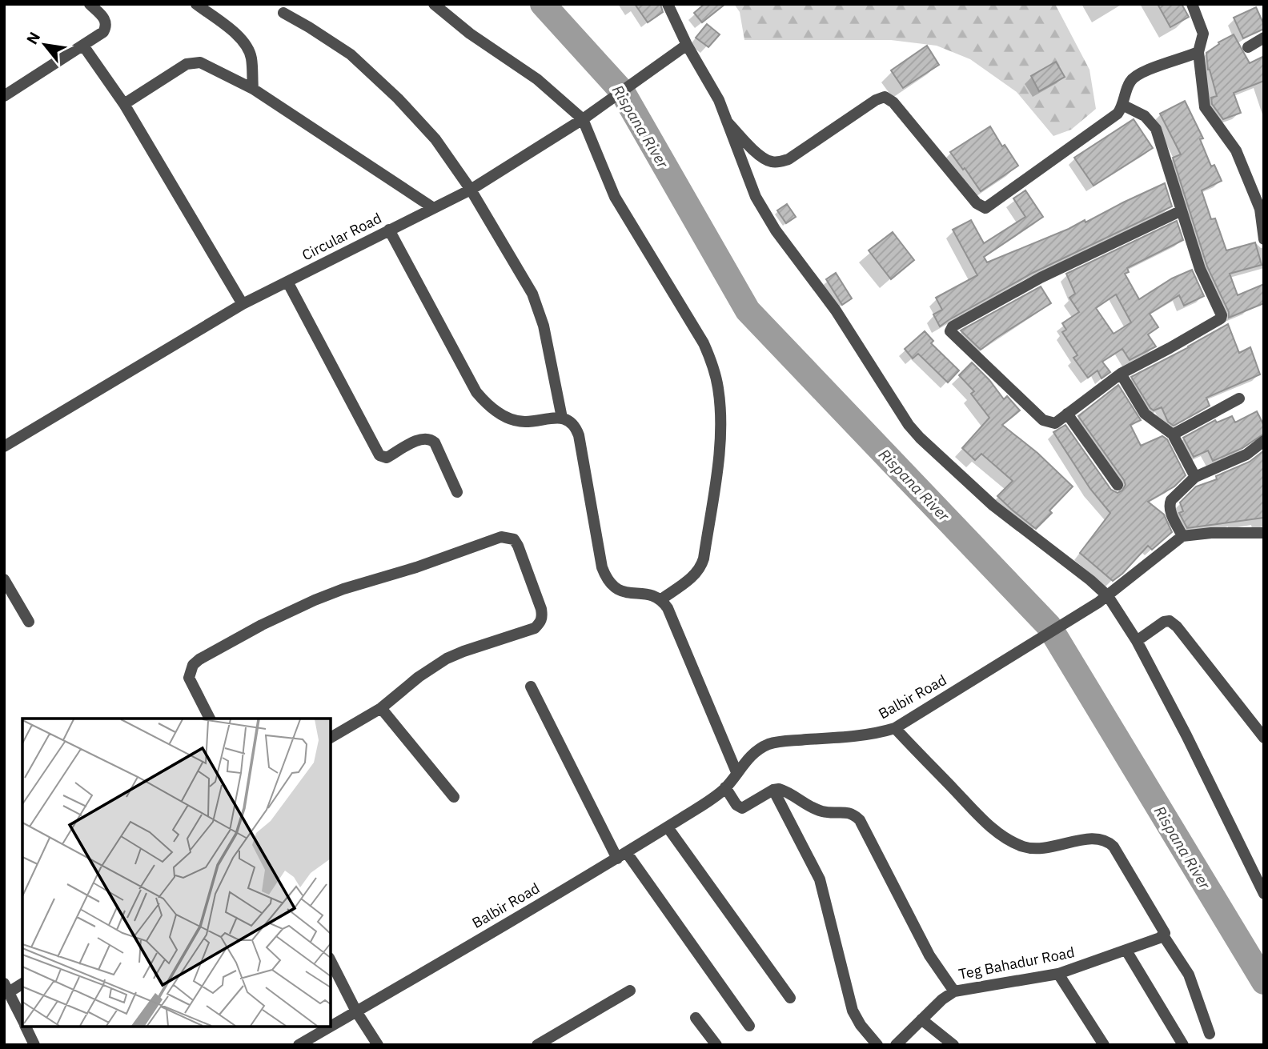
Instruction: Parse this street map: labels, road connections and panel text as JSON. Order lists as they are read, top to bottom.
{
  "streets": {
    "street": ["Circular Road", "Balbir Road", "Teg Bahadur Road"]
  },
  "water": ["Rispana River"],
  "north": "top left"
}
